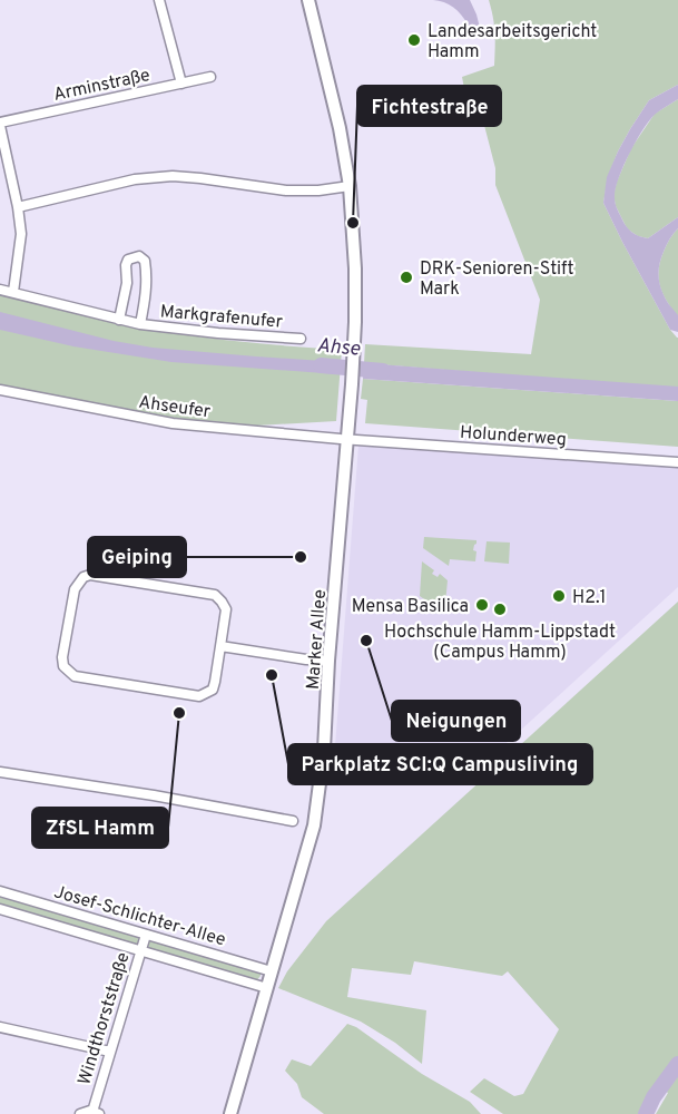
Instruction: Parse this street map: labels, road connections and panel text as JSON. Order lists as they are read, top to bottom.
{
  "streets": {
    "street": [
      "Arminstraße",
      "Markgrafenufer",
      "Ahseufer",
      "Holunderweg",
      "Marker Allee",
      "Josef-Schlichter-Allee",
      "Windthorststraße"
    ]
  },
  "crossings": [
    ["Ahseufer", "Holunderweg"],
    ["Ahseufer", "Marker Allee"],
    ["Holunderweg", "Marker Allee"],
    ["Marker Allee", "Josef-Schlichter-Allee"],
    ["Josef-Schlichter-Allee", "Windthorststraße"]
  ],
  "water": ["Ahse"],
  "places": [
    "Landesarbeitsgericht Hamm",
    "Fichtestraße",
    "DRK-Senioren-Stift Mark",
    "Geiping",
    "H2.1",
    "Mensa Basilica",
    "Hochschule Hamm-Lippstadt (Campus Hamm)",
    "Neigungen",
    "Parkplatz SCI:Q Campusliving",
    "ZfSL Hamm"
  ]
}
